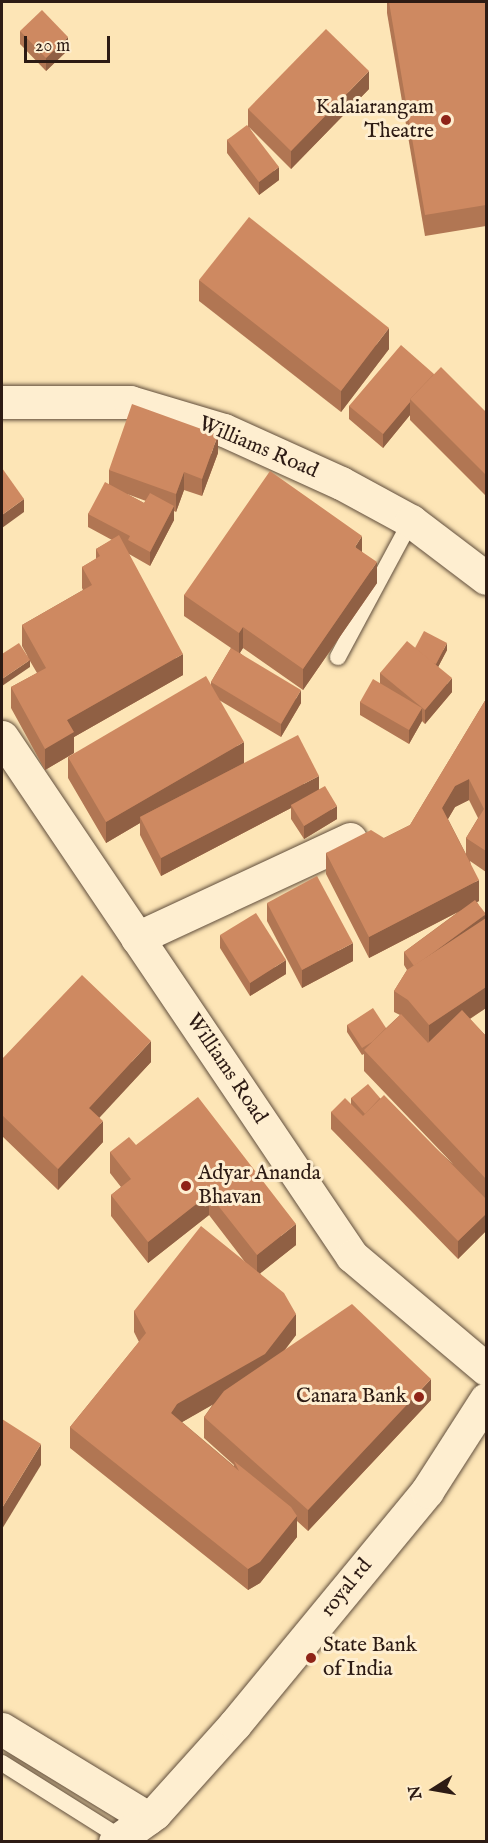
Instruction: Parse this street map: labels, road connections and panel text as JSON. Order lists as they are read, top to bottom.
{
  "streets": {
    "street": ["Williams Road", "royal rd"]
  },
  "places": [
    "Kalaiarangam Theatre",
    "Adyar Ananda Bhavan",
    "Canara Bank",
    "State Bank of India"
  ],
  "scale_bar": "20 m",
  "north": "left"
}
